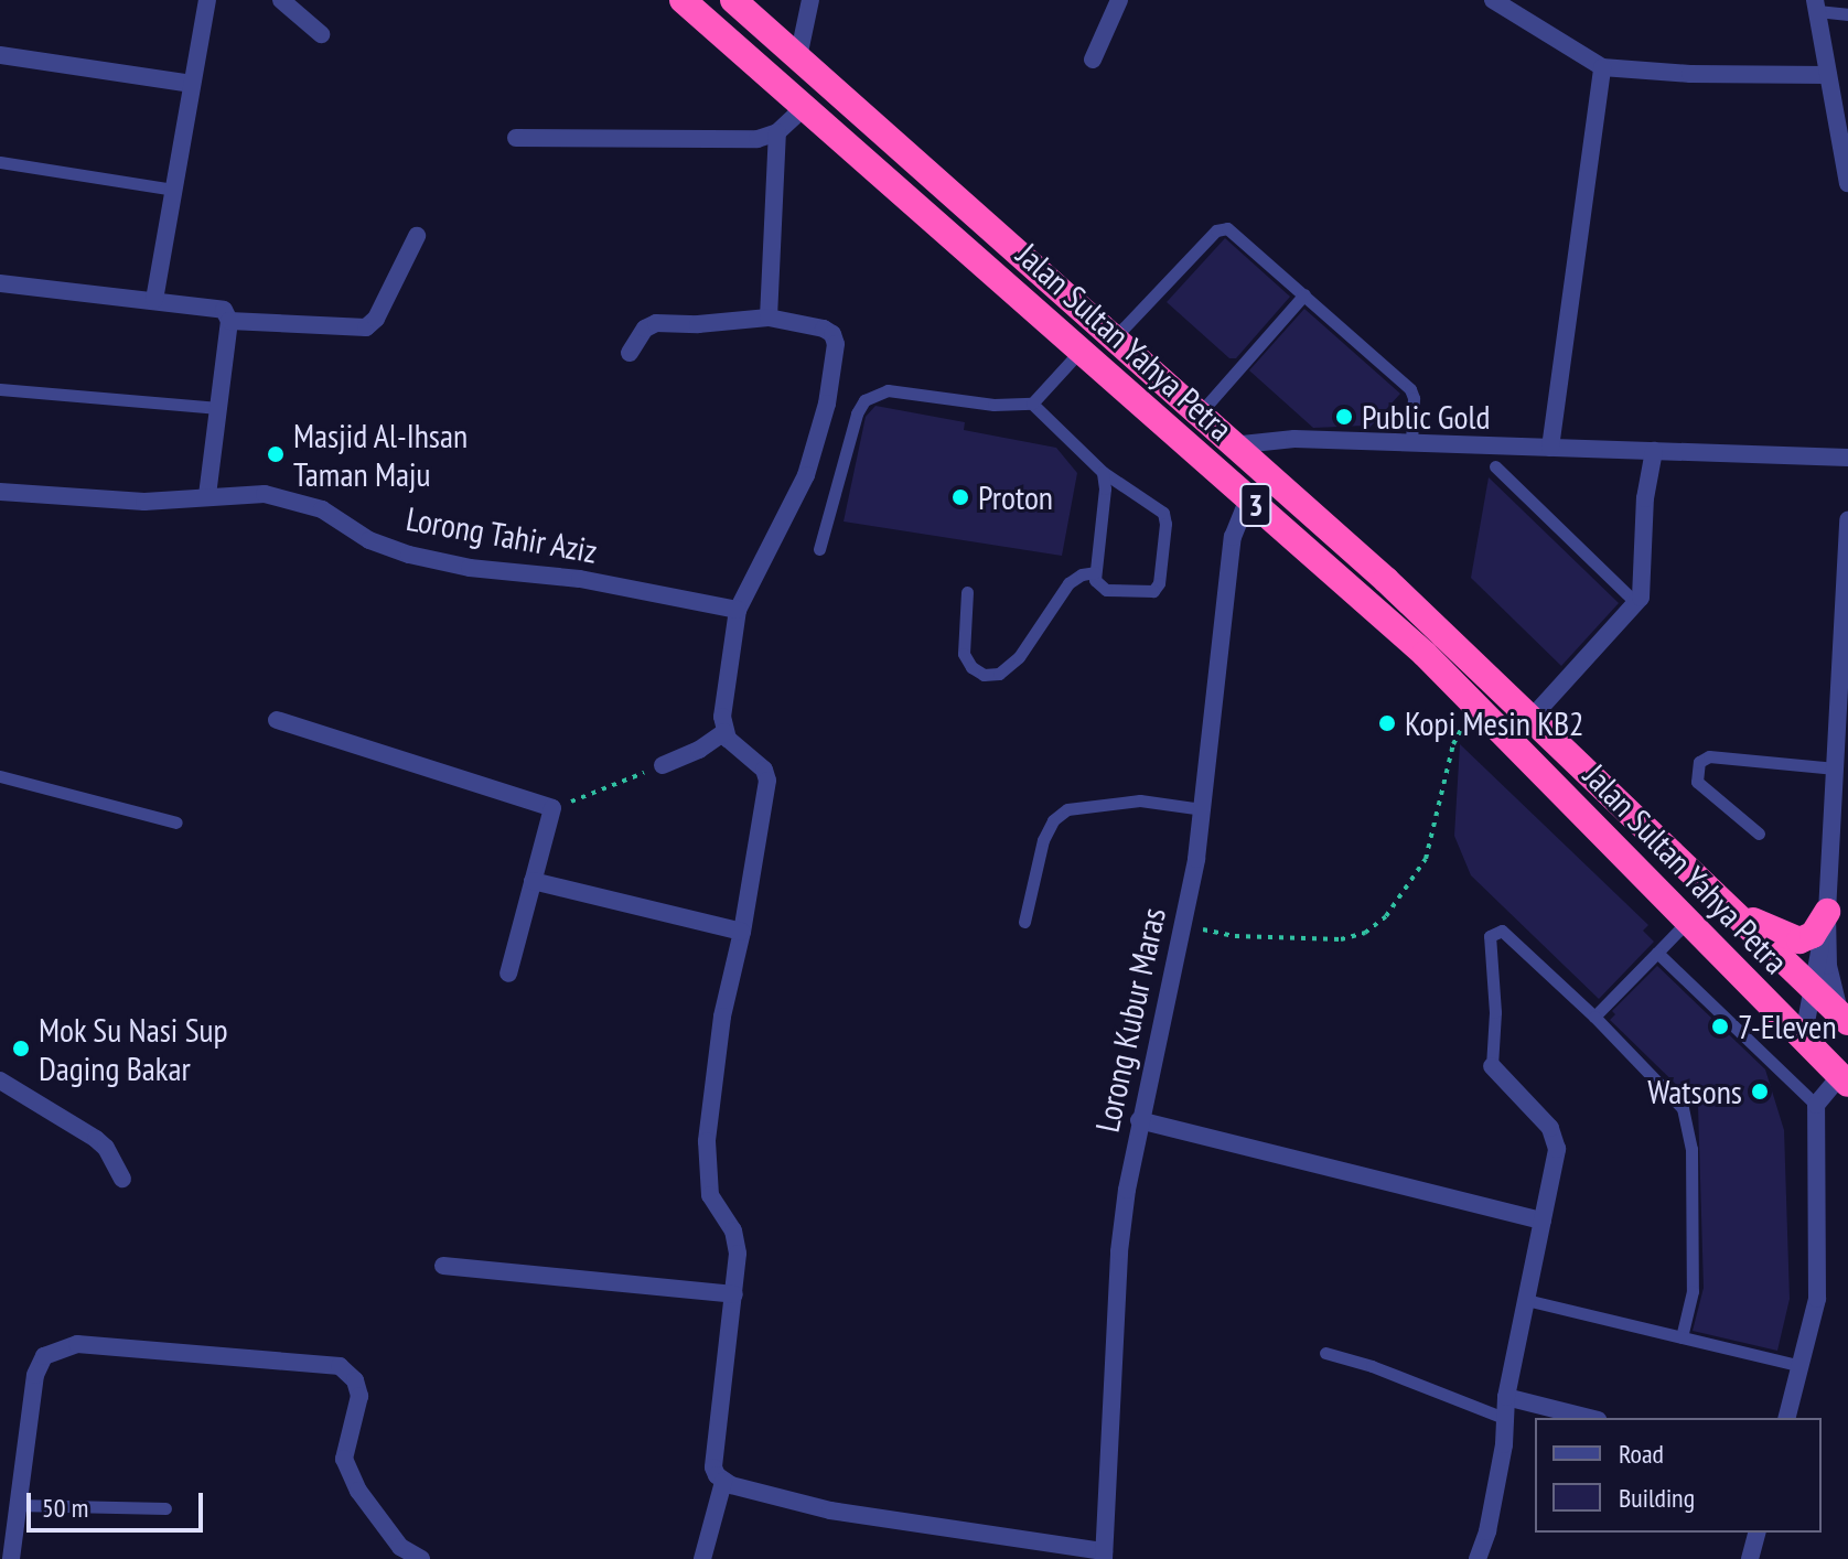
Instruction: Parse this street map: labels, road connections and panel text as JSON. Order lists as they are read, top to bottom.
{
  "streets": {
    "highway": ["Jalan Sultan Yahya Petra", "3"],
    "street": ["Lorong Tahir Aziz", "Lorong Kubur Maras"]
  },
  "crossings": [
    ["Jalan Sultan Yahya Petra", "Lorong Kubur Maras"]
  ],
  "places": [
    "Public Gold",
    "Masjid Al-Ihsan Taman Maju",
    "Proton",
    "Kopi Mesin KB2",
    "7-Eleven",
    "Mok Su Nasi Sup Daging Bakar",
    "Watsons"
  ],
  "legend": ["Road", "Building"],
  "scale_bar": "50 m"
}
